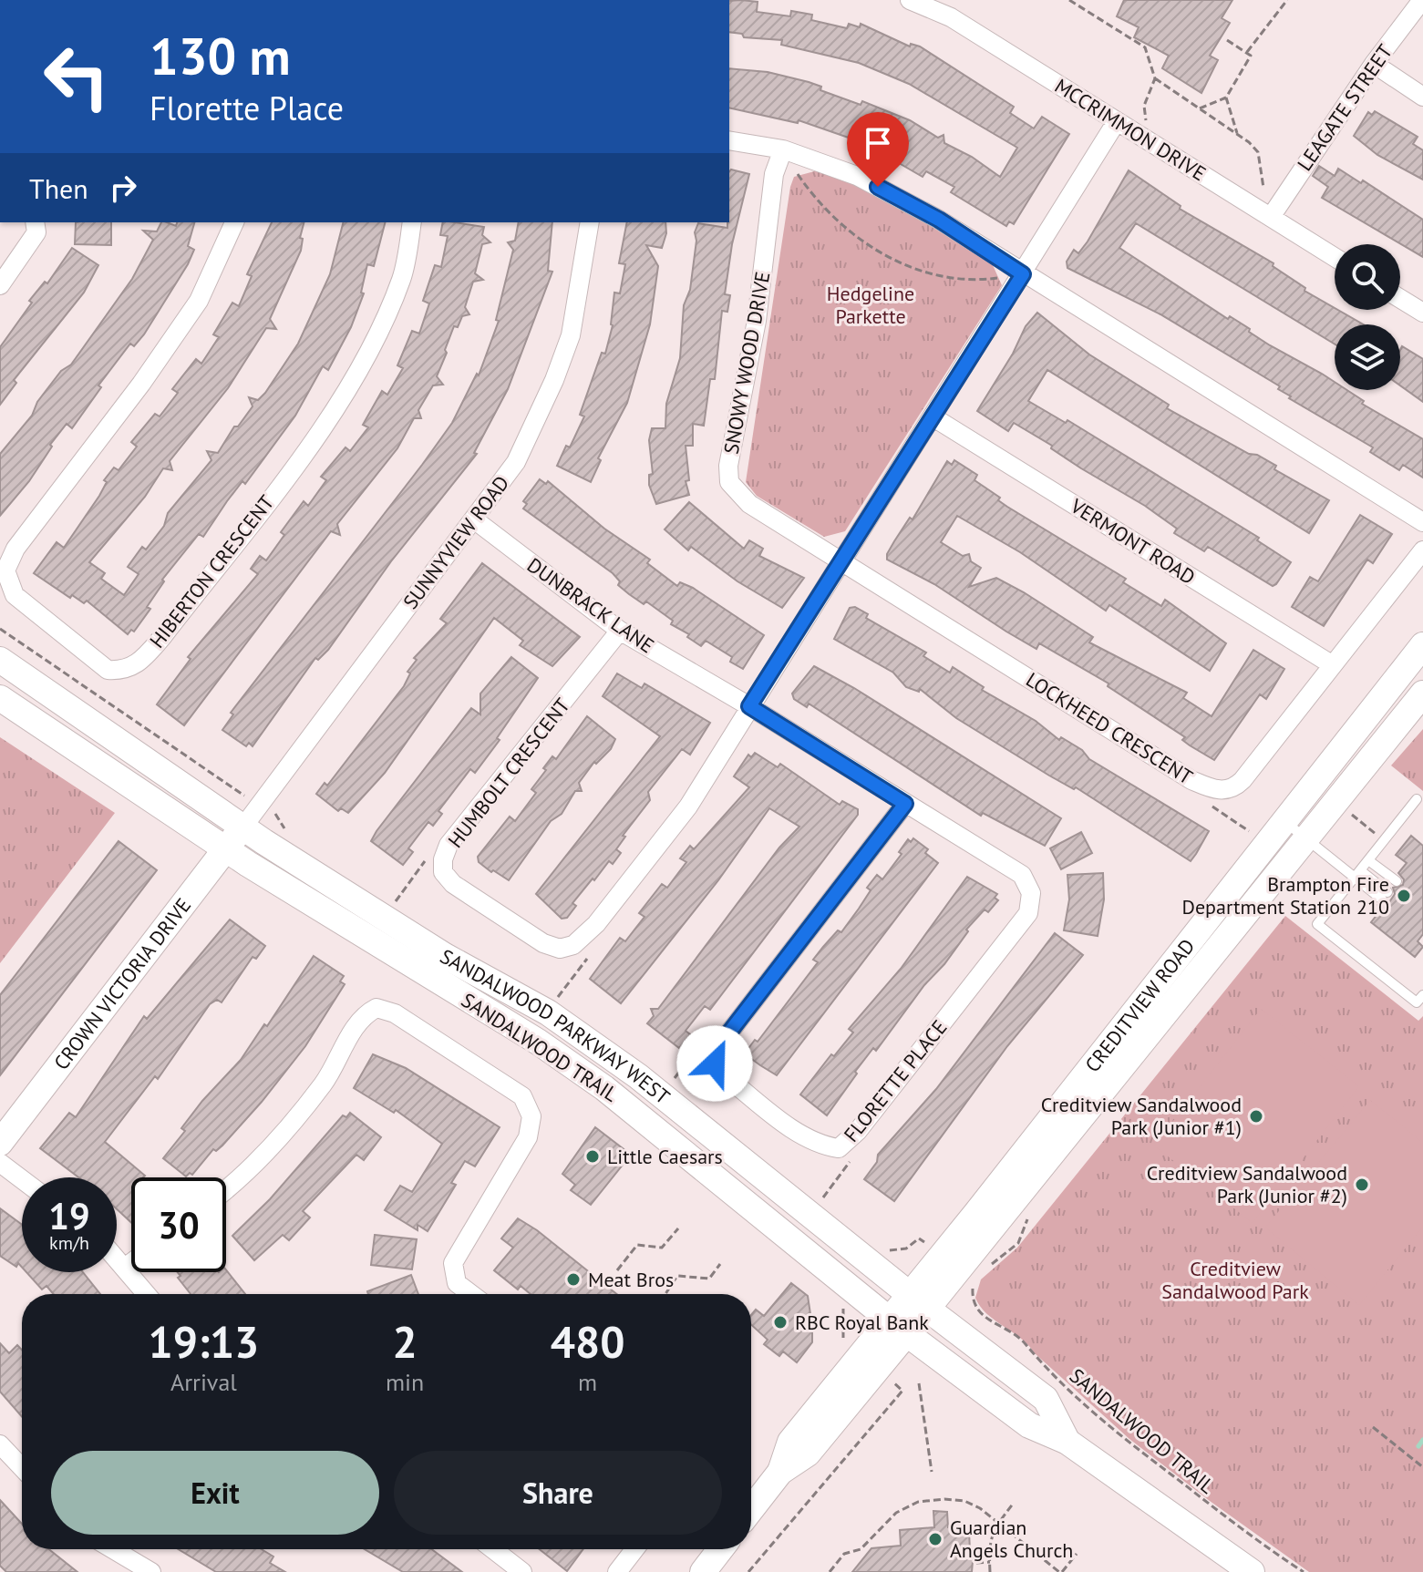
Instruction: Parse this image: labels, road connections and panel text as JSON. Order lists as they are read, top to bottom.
{
  "streets": {
    "main road": ["CROWN VICTORIA DRIVE", "CREDITVIEW ROAD", "SANDALWOOD PARKWAY WEST"],
    "street": [
      "LEAGATE STREET",
      "MCCRIMMON DRIVE",
      "SNOWY WOOD DRIVE",
      "VERMONT ROAD",
      "SUNNYVIEW ROAD",
      "HIBERTON CRESCENT",
      "DUNBRACK LANE",
      "LOCKHEED CRESCENT",
      "HUMBOLT CRESCENT",
      "FLORETTE PLACE"
    ],
    "path": ["SANDALWOOD TRAIL"]
  },
  "crossings": [
    ["LEAGATE STREET", "MCCRIMMON DRIVE"],
    ["SNOWY WOOD DRIVE", "LOCKHEED CRESCENT"],
    ["VERMONT ROAD", "LOCKHEED CRESCENT"],
    ["SUNNYVIEW ROAD", "DUNBRACK LANE"],
    ["SUNNYVIEW ROAD", "CROWN VICTORIA DRIVE"],
    ["SUNNYVIEW ROAD", "SANDALWOOD PARKWAY WEST"],
    ["DUNBRACK LANE", "HUMBOLT CRESCENT"],
    ["DUNBRACK LANE", "FLORETTE PLACE"],
    ["CROWN VICTORIA DRIVE", "SANDALWOOD PARKWAY WEST"],
    ["CREDITVIEW ROAD", "SANDALWOOD PARKWAY WEST"]
  ],
  "parks": ["Hedgeline Parkette", "Creditview Sandalwood Park"],
  "places": [
    "Brampton Fire Department Station 210",
    "Creditview Sandalwood Park (Junior #1)",
    "Little Caesars",
    "Creditview Sandalwood Park (Junior #2)",
    "Meat Bros",
    "RBC Royal Bank",
    "Guardian Angels Church"
  ],
  "page": {
    "turn": ["130 m", "Florette Place"],
    "then": "Then",
    "speed": "19 km/h",
    "limit": "30",
    "eta": [
      "19:13",
      "Arrival",
      "2",
      "min",
      "480",
      "m"
    ],
    "buttons": ["Exit", "Share"]
  }
}
